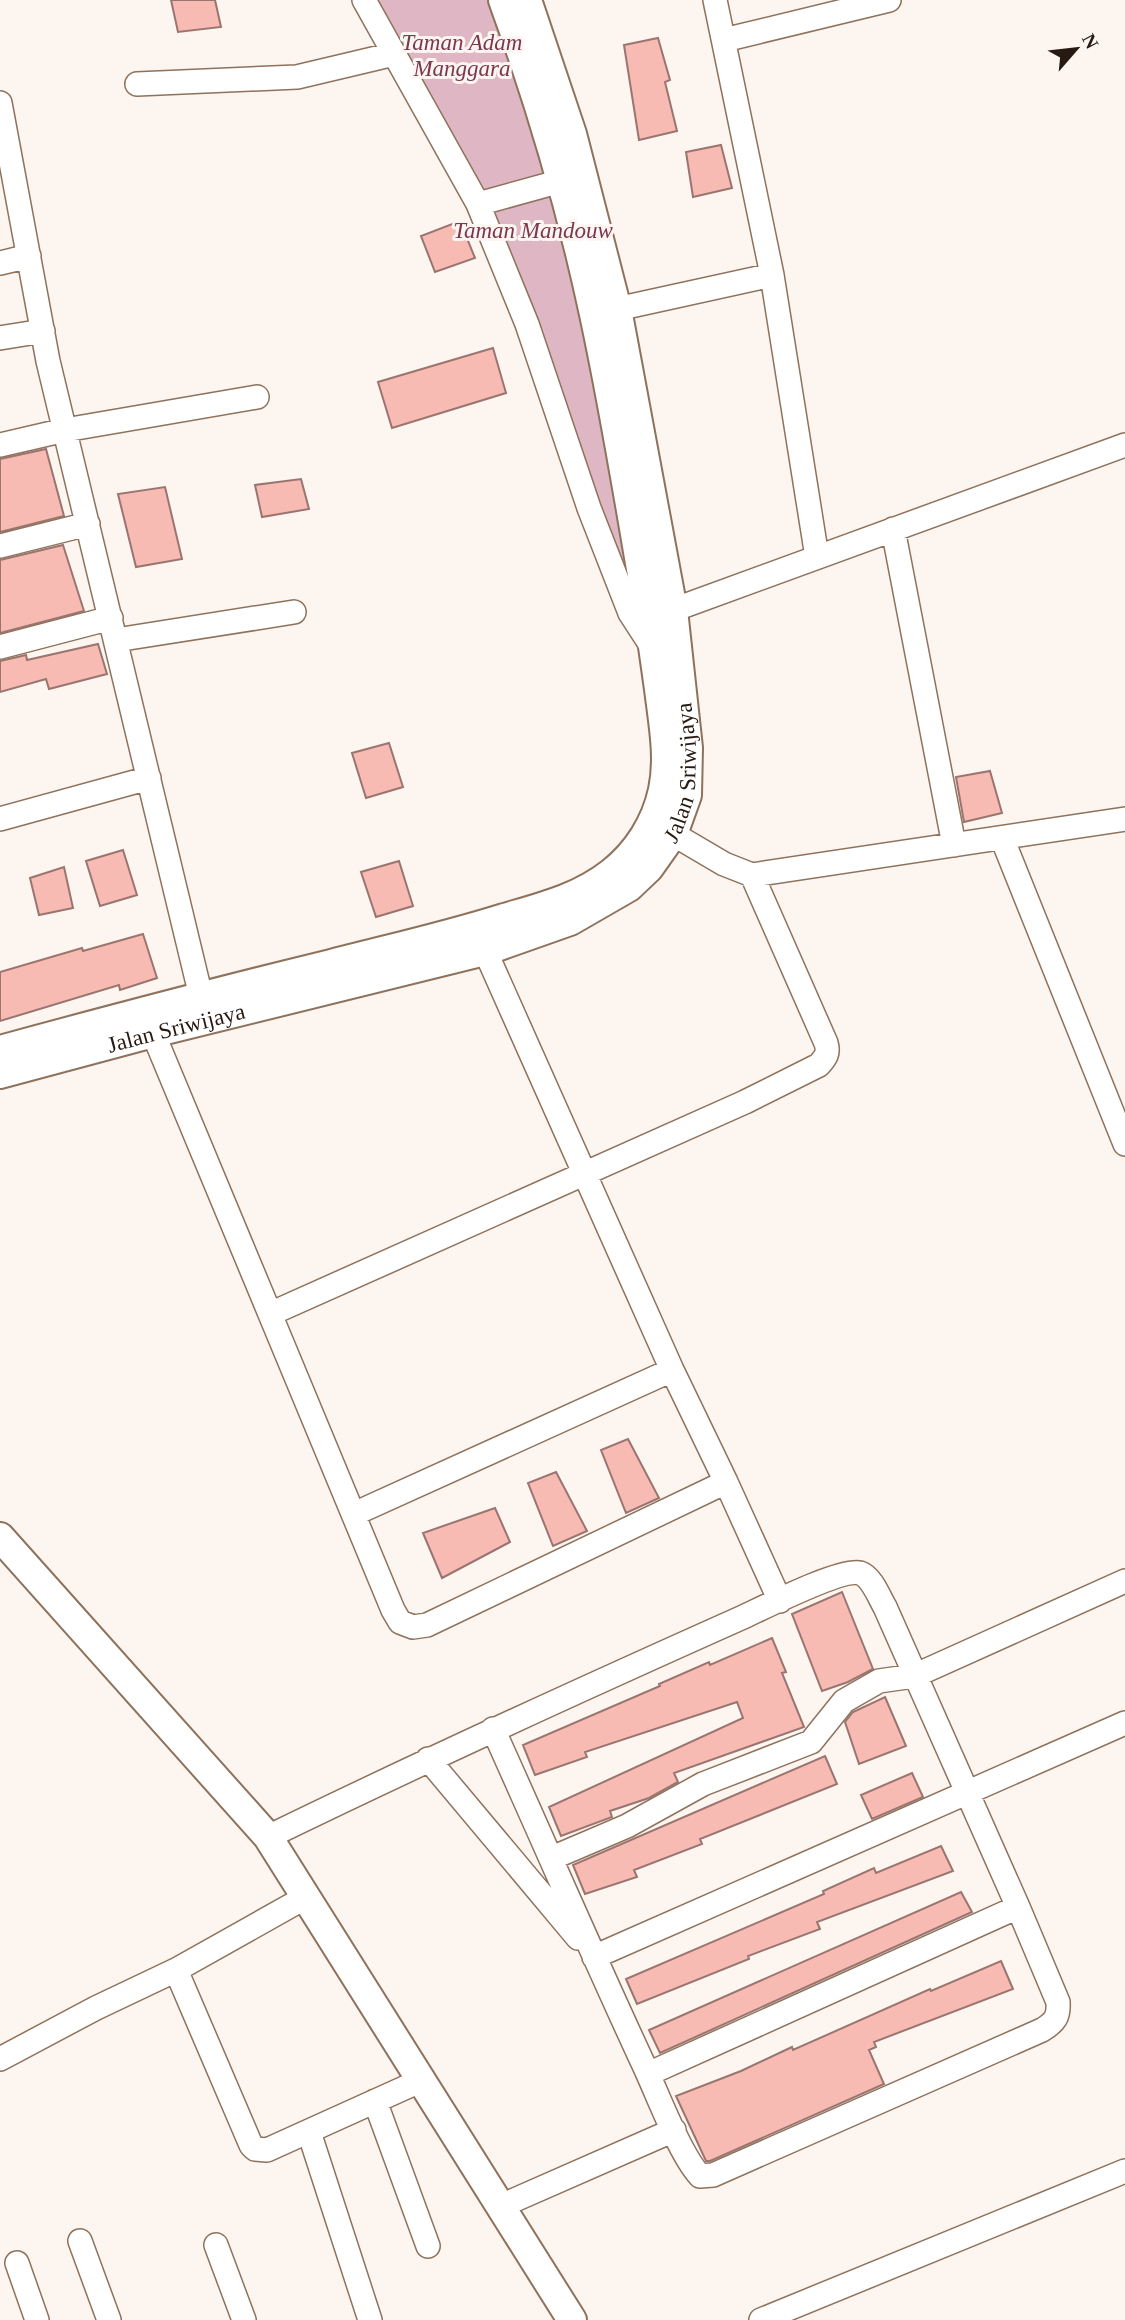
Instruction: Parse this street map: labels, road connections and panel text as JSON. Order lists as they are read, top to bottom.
{
  "streets": {
    "main road": ["Jalan Sriwijaya"]
  },
  "parks": ["Taman Adam Manggara", "Taman Mandouw"],
  "north": "top right"
}
